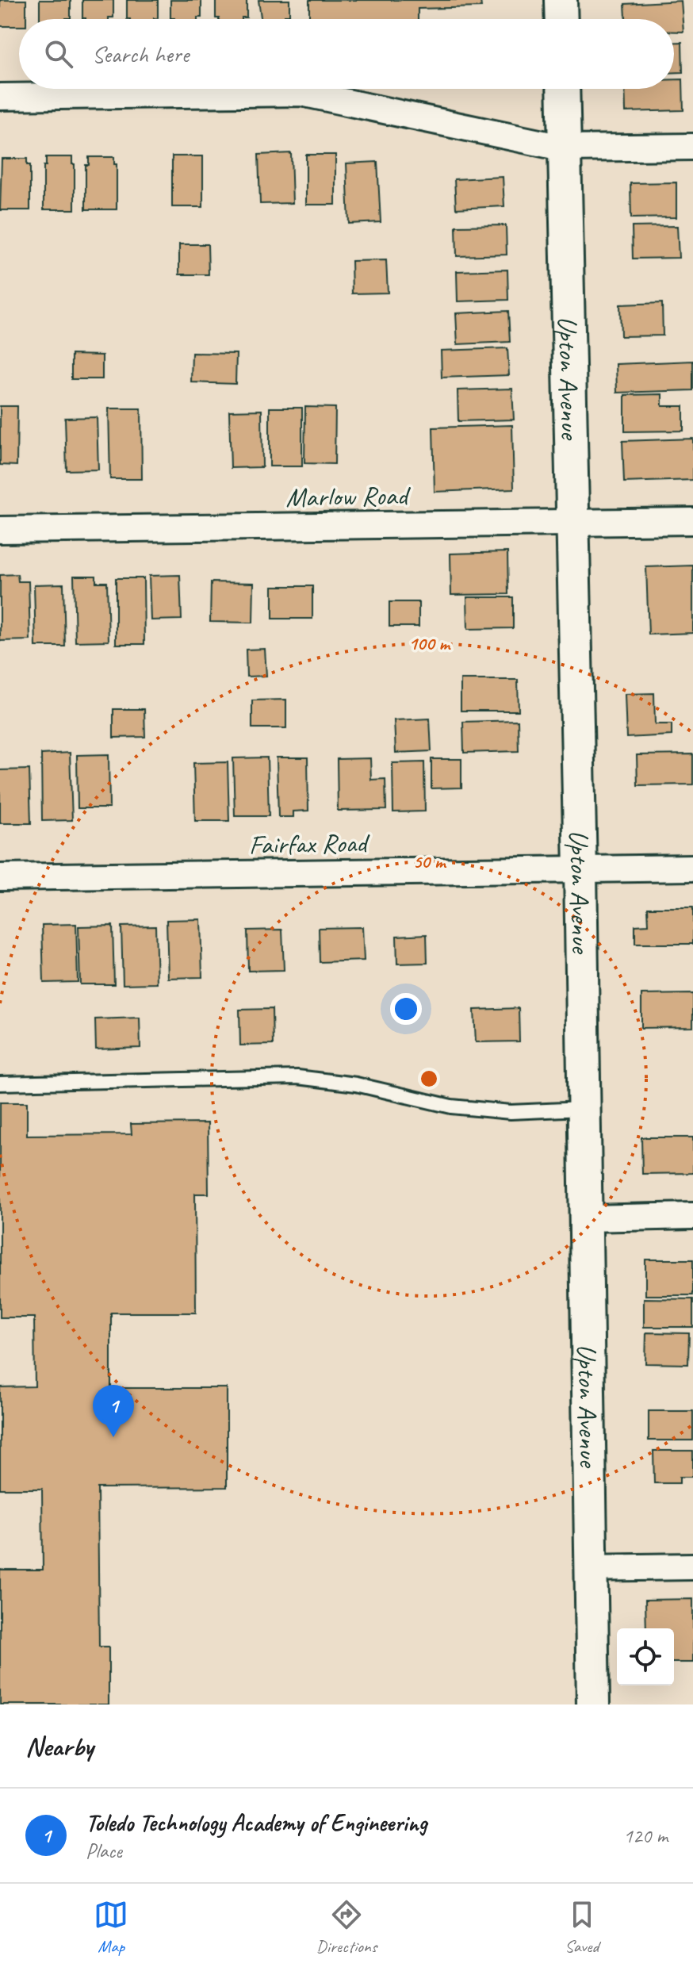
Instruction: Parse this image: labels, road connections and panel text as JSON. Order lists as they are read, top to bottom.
{
  "streets": {
    "street": ["Upton Avenue", "Marlow Road", "Fairfax Road"]
  },
  "crossings": [
    ["Upton Avenue", "Marlow Road"],
    ["Upton Avenue", "Fairfax Road"]
  ],
  "page": {
    "search": "Search here",
    "pins": "1",
    "heading": "Nearby",
    "list": [
      {
        "mark": "1",
        "name": "Toledo Technology Academy of Engineering",
        "note": "Place",
        "value": "120 m"
      }
    ],
    "nav": ["Map", "Directions", "Saved"]
  },
  "rings": ["100 m", "50 m"]
}
